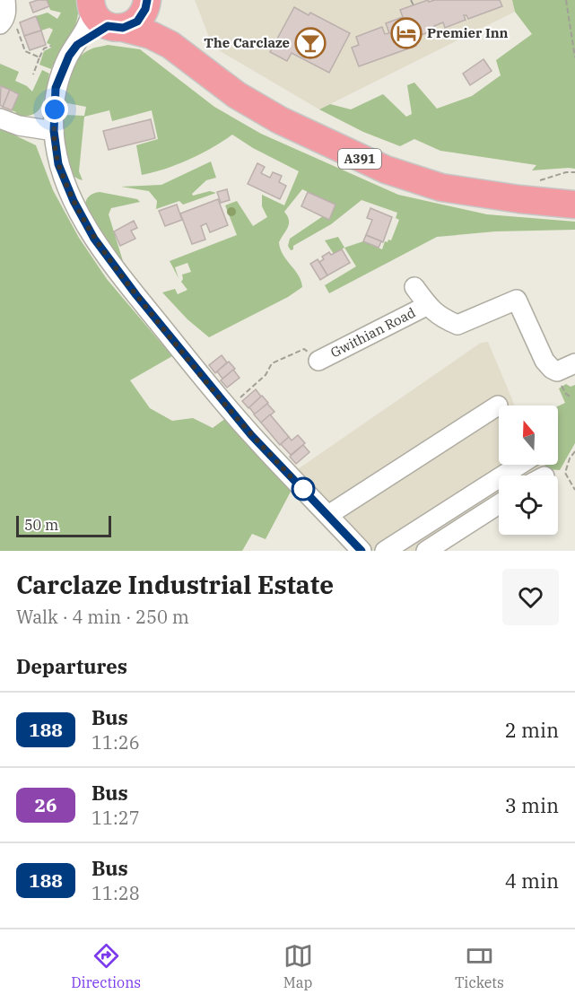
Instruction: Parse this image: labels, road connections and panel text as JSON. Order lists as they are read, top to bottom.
{
  "streets": {
    "highway": ["A391"],
    "street": ["Gwithian Road"]
  },
  "places": {
    "hotel": ["Premier Inn"],
    "bar": ["The Carclaze"]
  },
  "lines": ["bus line 188"],
  "scale_bar": "50 m",
  "north": "top",
  "page": {
    "scale": "50 m",
    "heading": [
      ["Carclaze Industrial Estate", "Walk · 4 min · 250 m"],
      "Departures"
    ],
    "list": [
      {
        "mark": "188",
        "name": "Bus",
        "note": "11:26",
        "value": "2 min"
      },
      {
        "mark": "26",
        "name": "Bus",
        "note": "11:27",
        "value": "3 min"
      },
      {
        "mark": "188",
        "name": "Bus",
        "note": "11:28",
        "value": "4 min"
      }
    ],
    "tabs": ["Directions", "Map", "Tickets"]
  }
}
